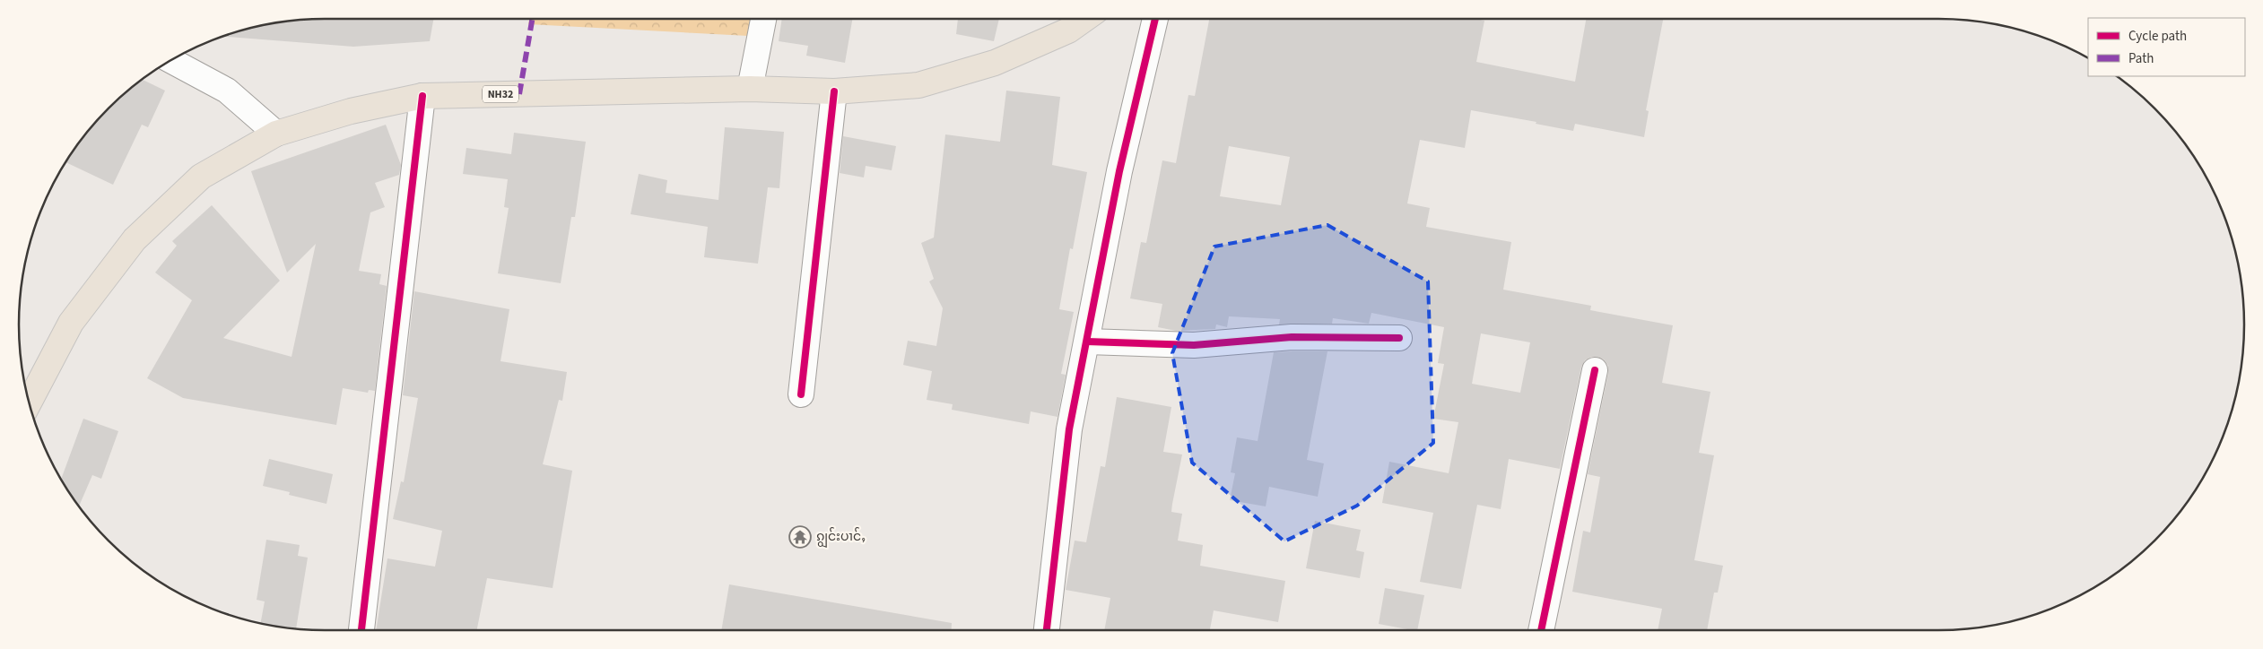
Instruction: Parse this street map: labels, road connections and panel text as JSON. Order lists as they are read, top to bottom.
{
  "streets": {
    "highway": ["NH32"]
  },
  "places": {
    "temple": ["ၵျွင်းပၢင်ႇ"]
  },
  "legend": ["Cycle path", "Path"]
}
